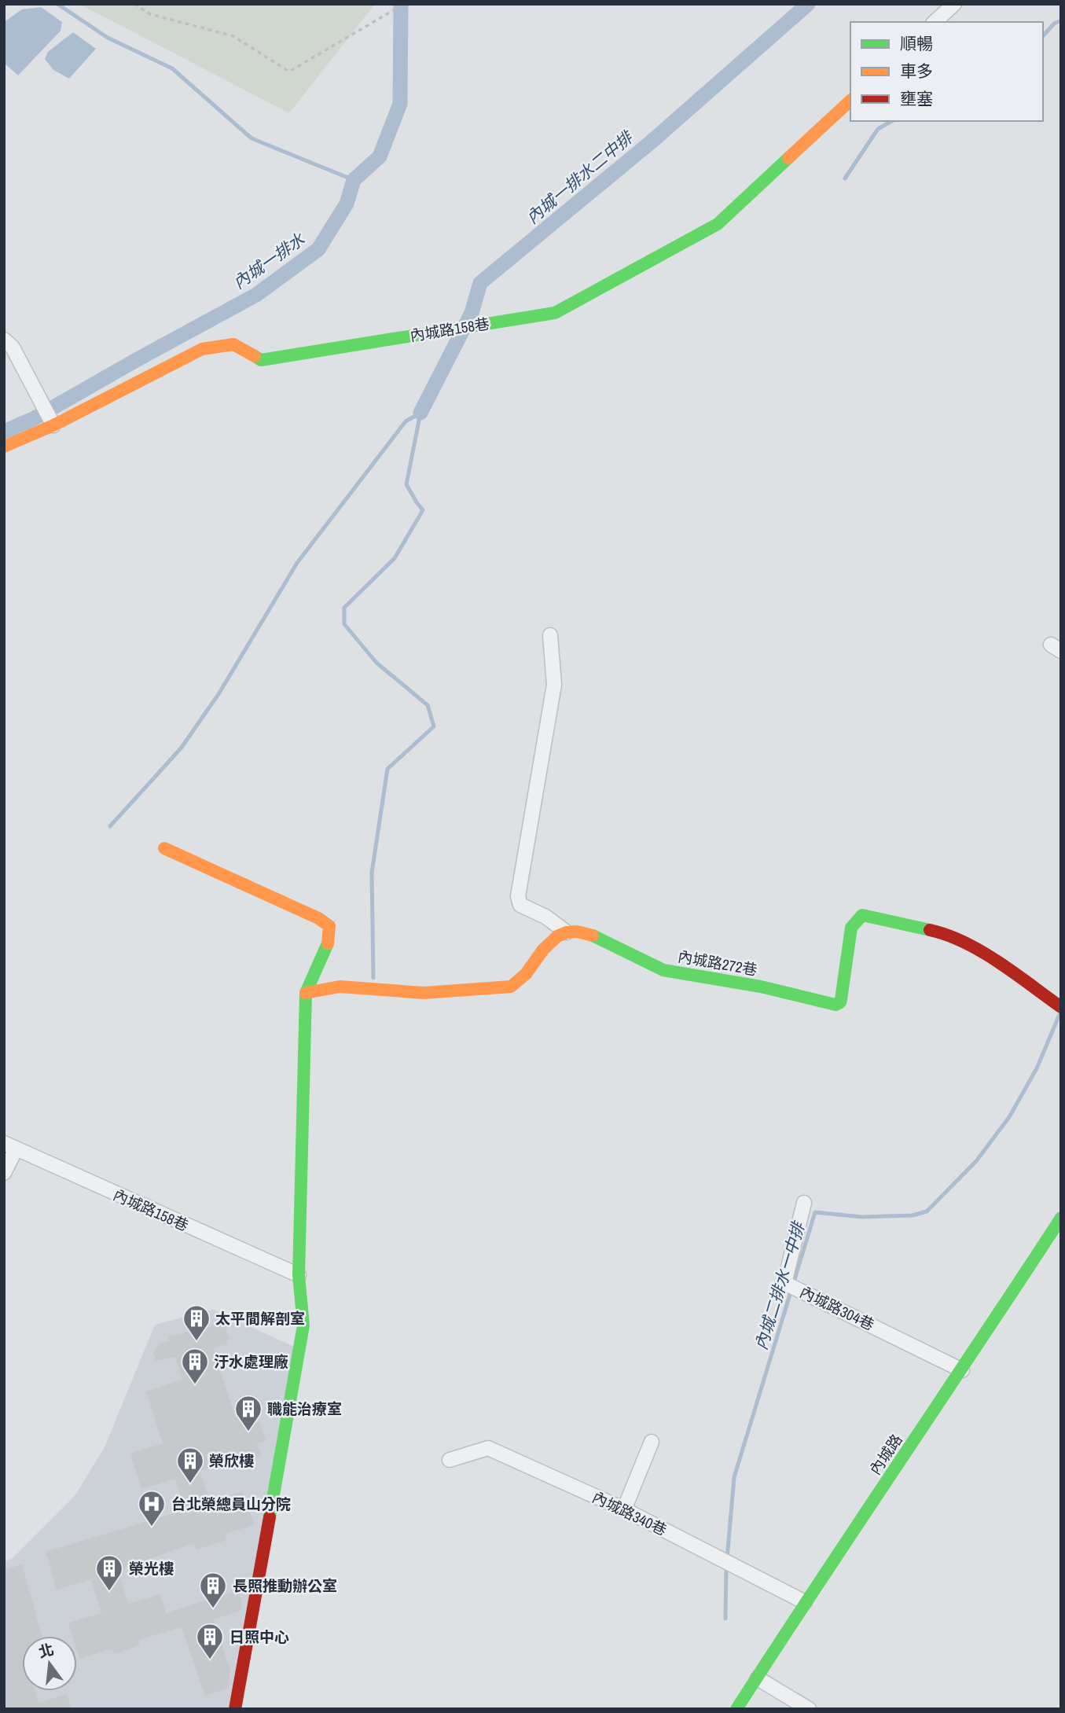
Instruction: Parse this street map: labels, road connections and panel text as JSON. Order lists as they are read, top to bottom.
{
  "streets": {
    "street": [
      "內城路158巷",
      "內城路272巷",
      "內城路304巷",
      "內城路",
      "內城路340巷"
    ]
  },
  "crossings": [
    ["內城路304巷", "內城路"],
    ["內城路", "內城路340巷"]
  ],
  "water": ["內城一排水二中排", "內城一排水", "內城二排水一中排"],
  "places": {
    "building": [
      "太平間解剖室",
      "汙水處理廠",
      "職能治療室",
      "榮欣樓",
      "榮光樓",
      "長照推動辦公室",
      "日照中心"
    ],
    "hospital": ["台北榮總員山分院"]
  },
  "legend": ["順暢", "車多", "壅塞"],
  "north": "top"
}
